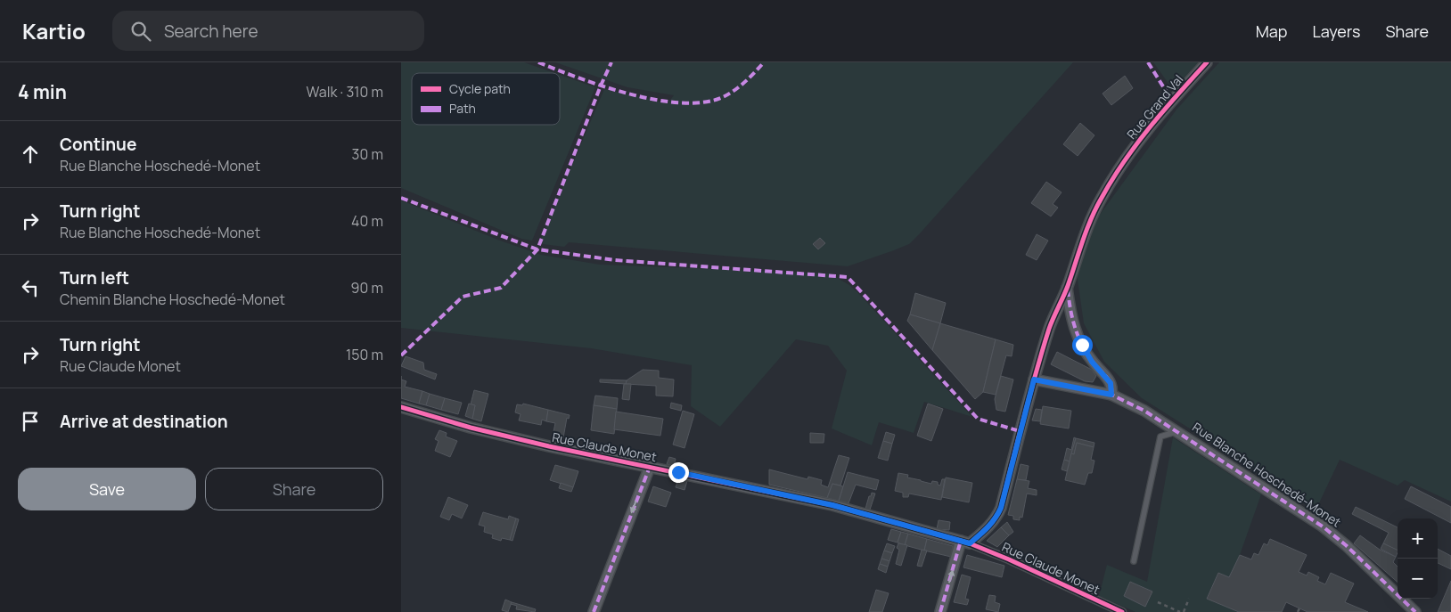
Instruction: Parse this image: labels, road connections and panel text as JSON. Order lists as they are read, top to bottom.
{
  "streets": {
    "street": ["Rue Grand Val", "Rue Claude Monet", "Rue Blanche Hoschedé-Monet"]
  },
  "legend": ["Cycle path", "Path"],
  "page": {
    "header": "Kartio",
    "search": "Search here",
    "nav": ["Map", "Layers", "Share"],
    "heading": ["4 min", "Walk · 310 m"],
    "list": [
      ["Continue", "Rue Blanche Hoschedé-Monet", "30 m"],
      ["Turn right", "Rue Blanche Hoschedé-Monet", "40 m"],
      ["Turn left", "Chemin Blanche Hoschedé-Monet", "90 m"],
      ["Turn right", "Rue Claude Monet", "150 m"],
      "Arrive at destination"
    ],
    "buttons": ["Save", "Share"],
    "map_buttons": ["+", "−"]
  }
}
